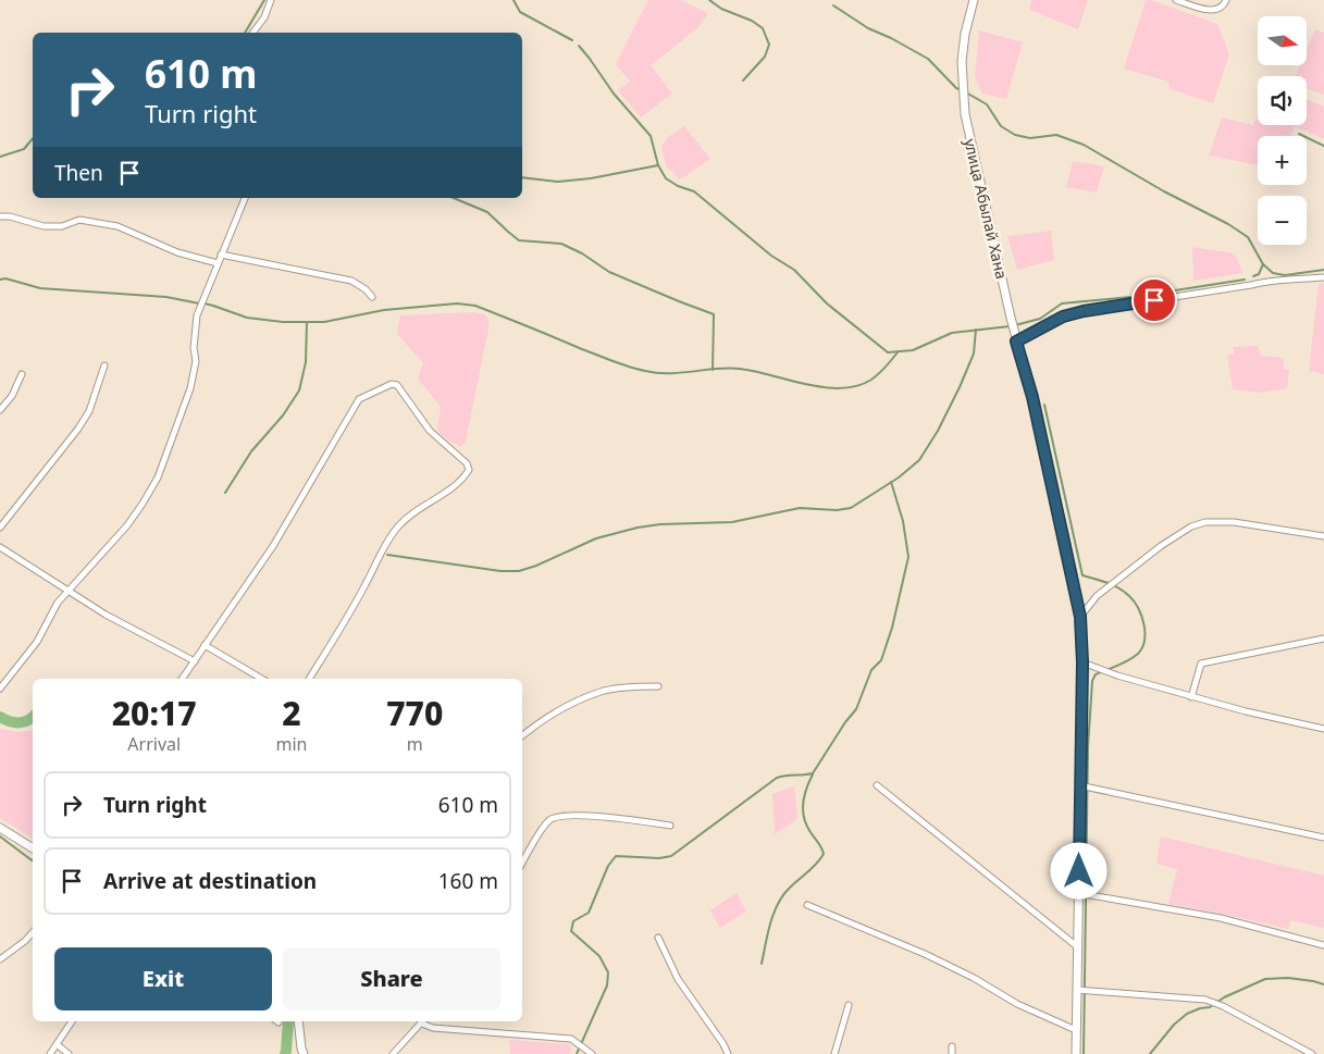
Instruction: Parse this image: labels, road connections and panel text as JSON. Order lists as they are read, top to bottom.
{
  "streets": {
    "main road": ["улица Абылай Хана"]
  },
  "north": "right",
  "page": {
    "map_buttons": ["+", "−"],
    "turn": ["610 m", "Turn right"],
    "then": "Then",
    "eta": [
      "20:17",
      "Arrival",
      "2",
      "min",
      "770",
      "m"
    ],
    "list": [
      {
        "name": "Turn right",
        "value": "610 m"
      },
      {
        "name": "Arrive at destination",
        "value": "160 m"
      }
    ],
    "buttons": ["Exit", "Share"]
  }
}
